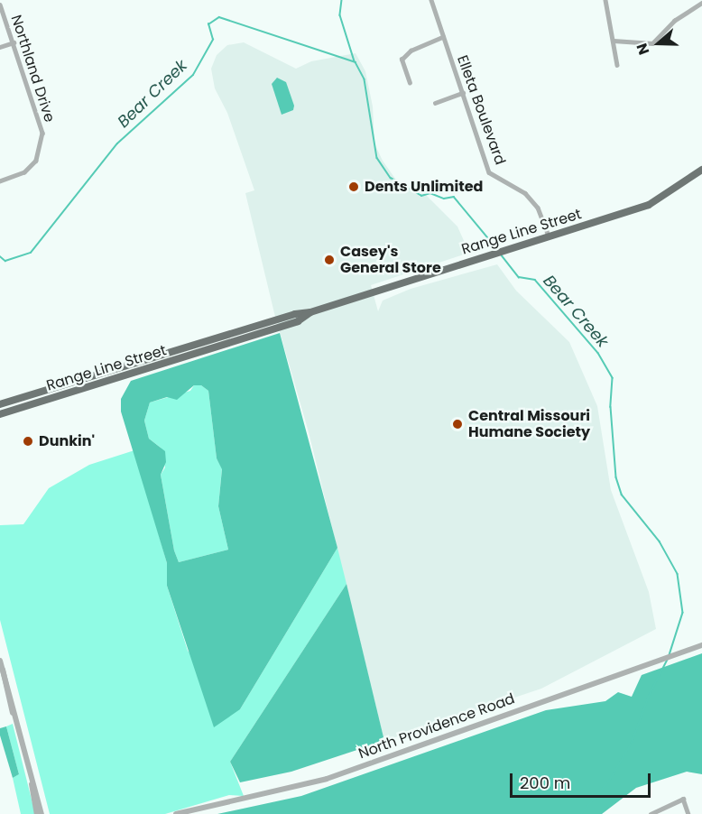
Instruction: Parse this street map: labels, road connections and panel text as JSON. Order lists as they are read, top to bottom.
{
  "streets": {
    "main road": ["Range Line Street"],
    "street": ["Northland Drive", "Elleta Boulevard", "North Providence Road"]
  },
  "crossings": [
    ["Elleta Boulevard", "Range Line Street"]
  ],
  "water": ["Bear Creek"],
  "places": [
    "Dents Unlimited",
    "Casey's General Store",
    "Central Missouri Humane Society",
    "Dunkin'"
  ],
  "scale_bar": "200 m",
  "north": "left"
}
